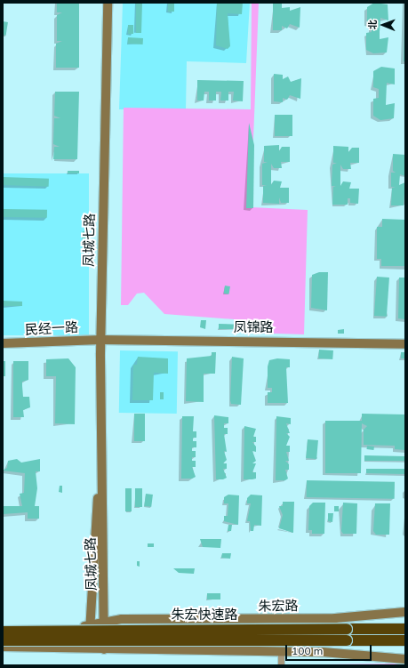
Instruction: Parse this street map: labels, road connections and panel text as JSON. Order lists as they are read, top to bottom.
{
  "streets": {
    "highway": ["朱宏快速路"],
    "street": [
      "凤城七路",
      "凤锦路",
      "民经一路",
      "朱宏路"
    ]
  },
  "crossings": [
    ["凤城七路", "凤锦路"],
    ["凤城七路", "民经一路"],
    ["凤城七路", "朱宏路"],
    ["凤锦路", "民经一路"]
  ],
  "scale_bar": "100 m",
  "north": "left"
}
